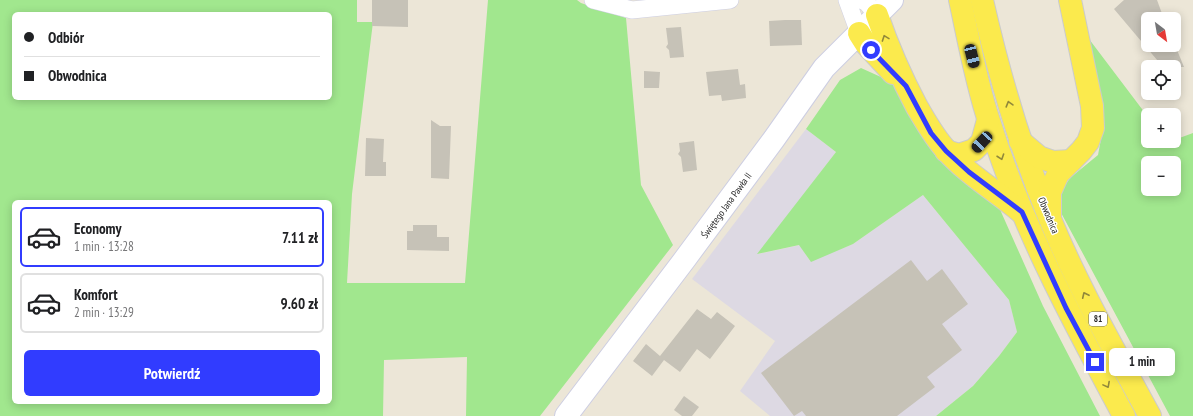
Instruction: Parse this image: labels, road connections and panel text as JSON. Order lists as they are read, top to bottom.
{
  "streets": {
    "main road": ["Obwodnica", "81"],
    "street": ["Świętego Jana Pawła II"]
  },
  "north": "bottom right",
  "page": {
    "map_buttons": ["+", "−"],
    "banner": ["Odbiór", "Obwodnica"],
    "list": [
      {
        "name": "Economy",
        "note": "1 min · 13:28",
        "value": "7.11 zł"
      },
      {
        "name": "Komfort",
        "note": "2 min · 13:29",
        "value": "9.60 zł"
      }
    ],
    "buttons": "Potwierdź",
    "bubble": "1 min"
  }
}
